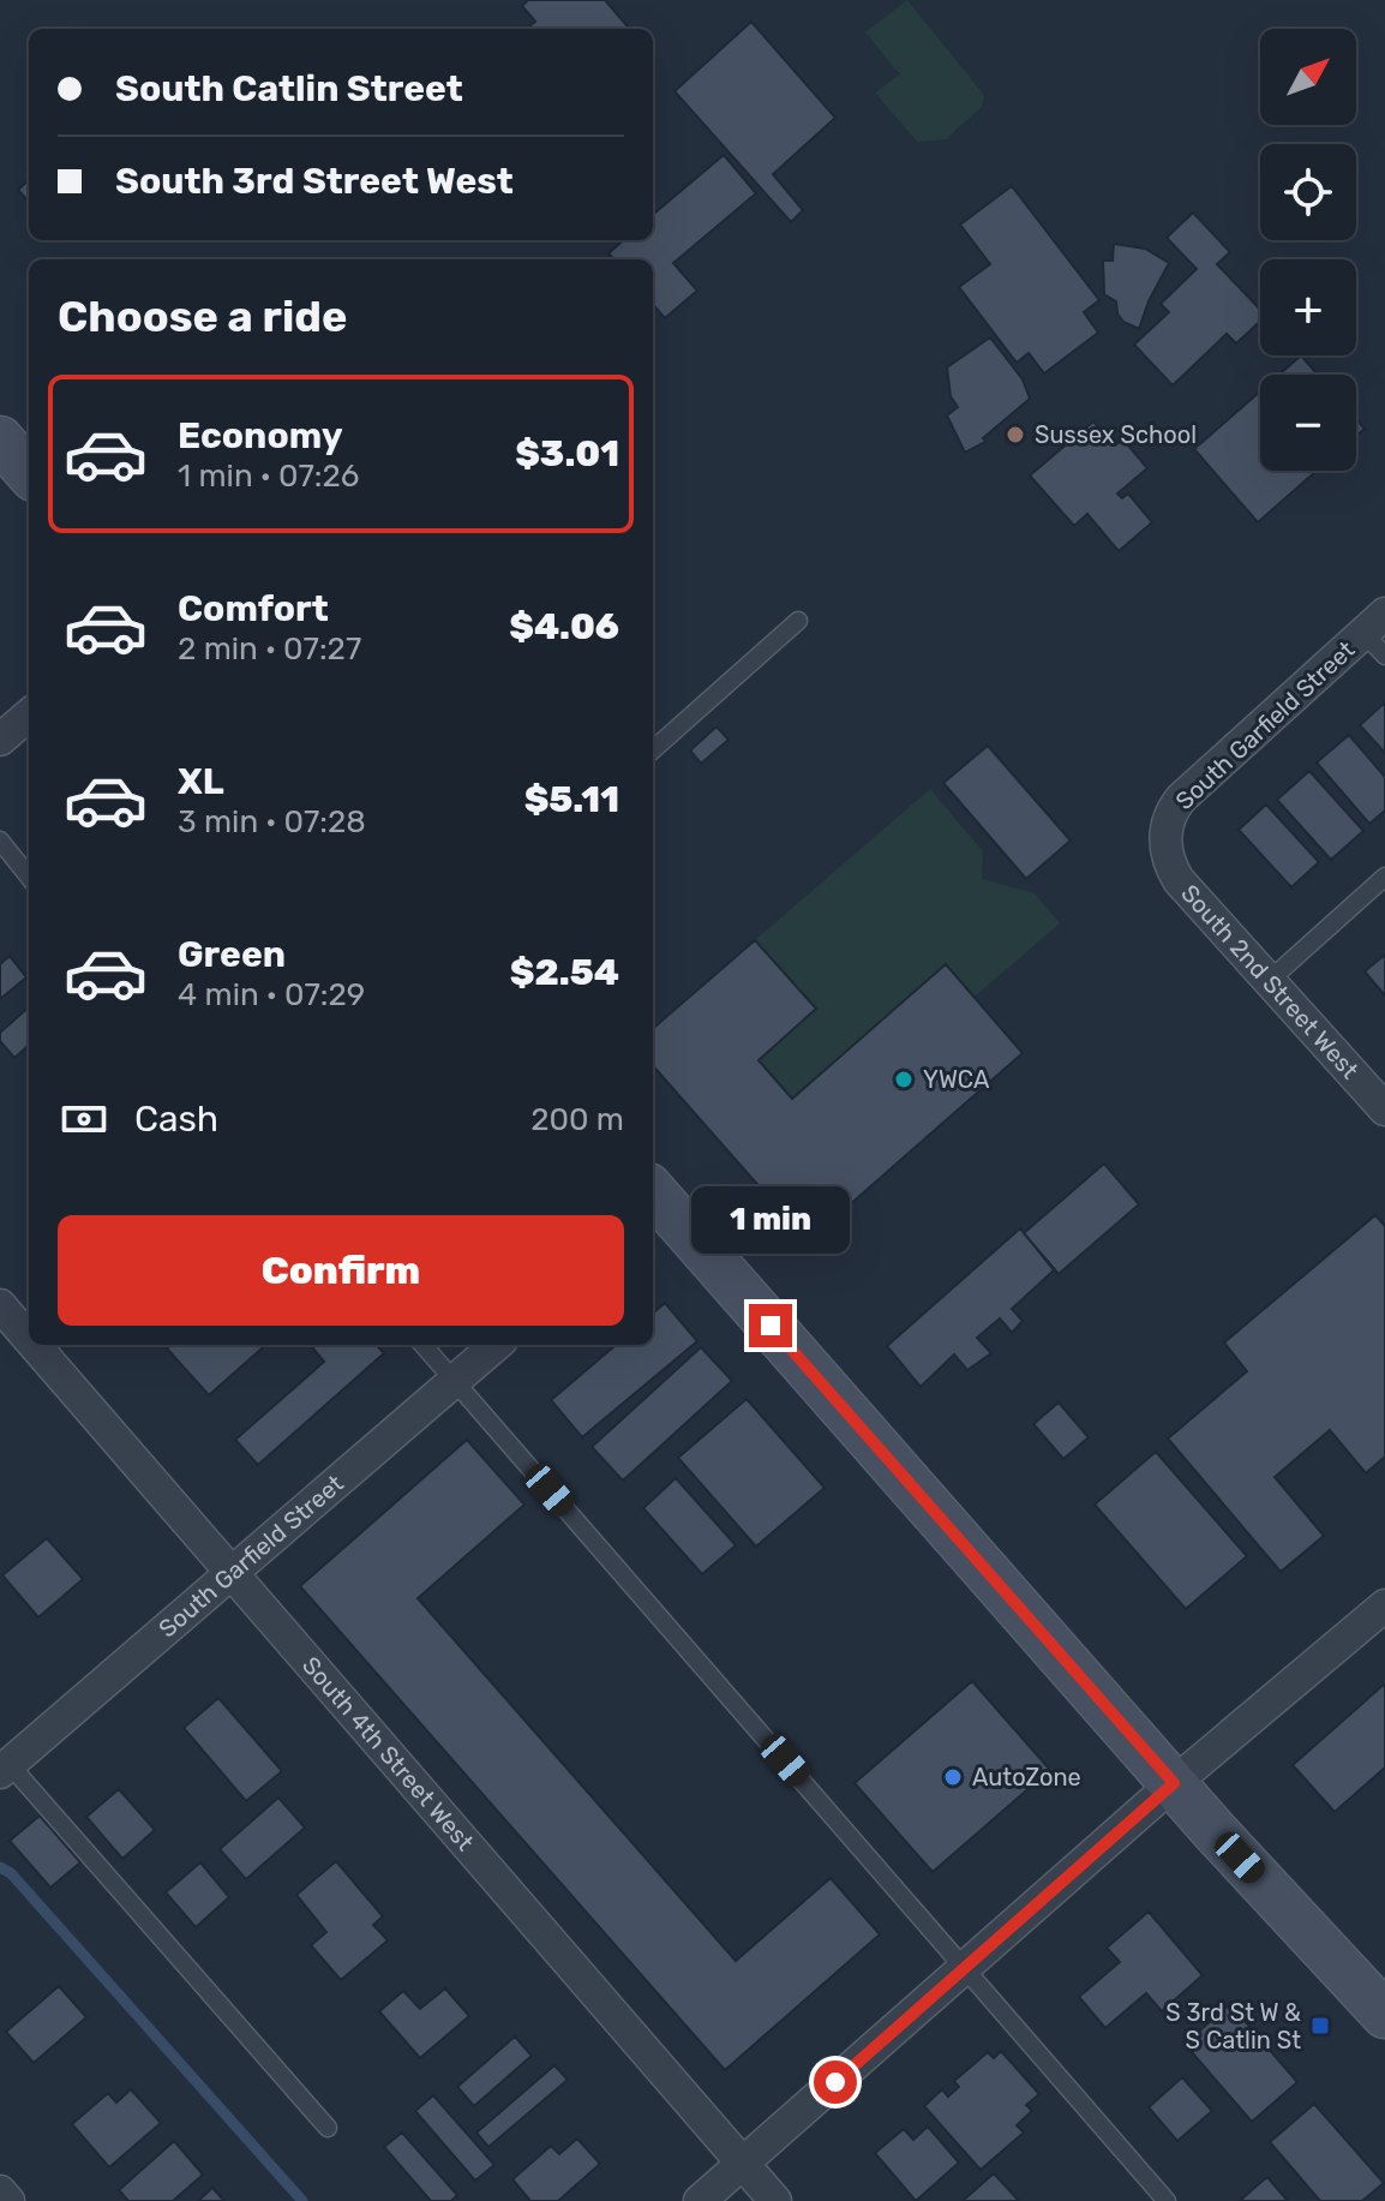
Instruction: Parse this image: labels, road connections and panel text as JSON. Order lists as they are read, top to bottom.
{
  "streets": {
    "street": ["South Garfield Street", "South 2nd Street West", "South 4th Street West"]
  },
  "crossings": [
    ["South Garfield Street", "South 2nd Street West"],
    ["South Garfield Street", "South 4th Street West"]
  ],
  "places": {
    "other": ["Sussex School", "YWCA", "AutoZone"],
    "transit": ["S 3rd St W & S Catlin St"]
  },
  "north": "top right",
  "page": {
    "map_buttons": ["+", "−"],
    "banner": ["South Catlin Street", "South 3rd Street West"],
    "heading": "Choose a ride",
    "list": [
      {
        "name": "Economy",
        "note": "1 min · 07:26",
        "value": "$3.01"
      },
      {
        "name": "Comfort",
        "note": "2 min · 07:27",
        "value": "$4.06"
      },
      {
        "name": "XL",
        "note": "3 min · 07:28",
        "value": "$5.11"
      },
      {
        "name": "Green",
        "note": "4 min · 07:29",
        "value": "$2.54"
      }
    ],
    "pay": ["Cash", "200 m"],
    "bubble": "1 min",
    "buttons": "Confirm"
  }
}
